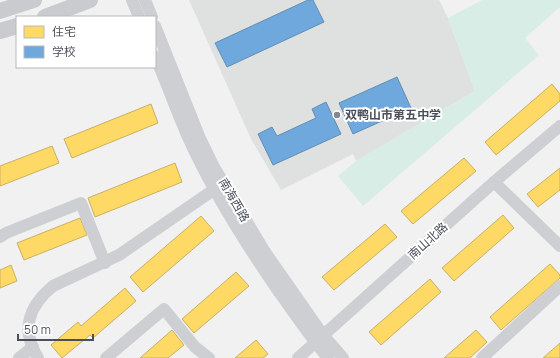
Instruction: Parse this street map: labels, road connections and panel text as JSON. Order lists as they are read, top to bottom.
{
  "streets": {
    "street": ["南海西路", "南山北路"]
  },
  "crossings": [
    ["南海西路", "南山北路"]
  ],
  "places": ["双鸭山市第五中学"],
  "legend": ["住宅", "学校"],
  "scale_bar": "50 m"
}
